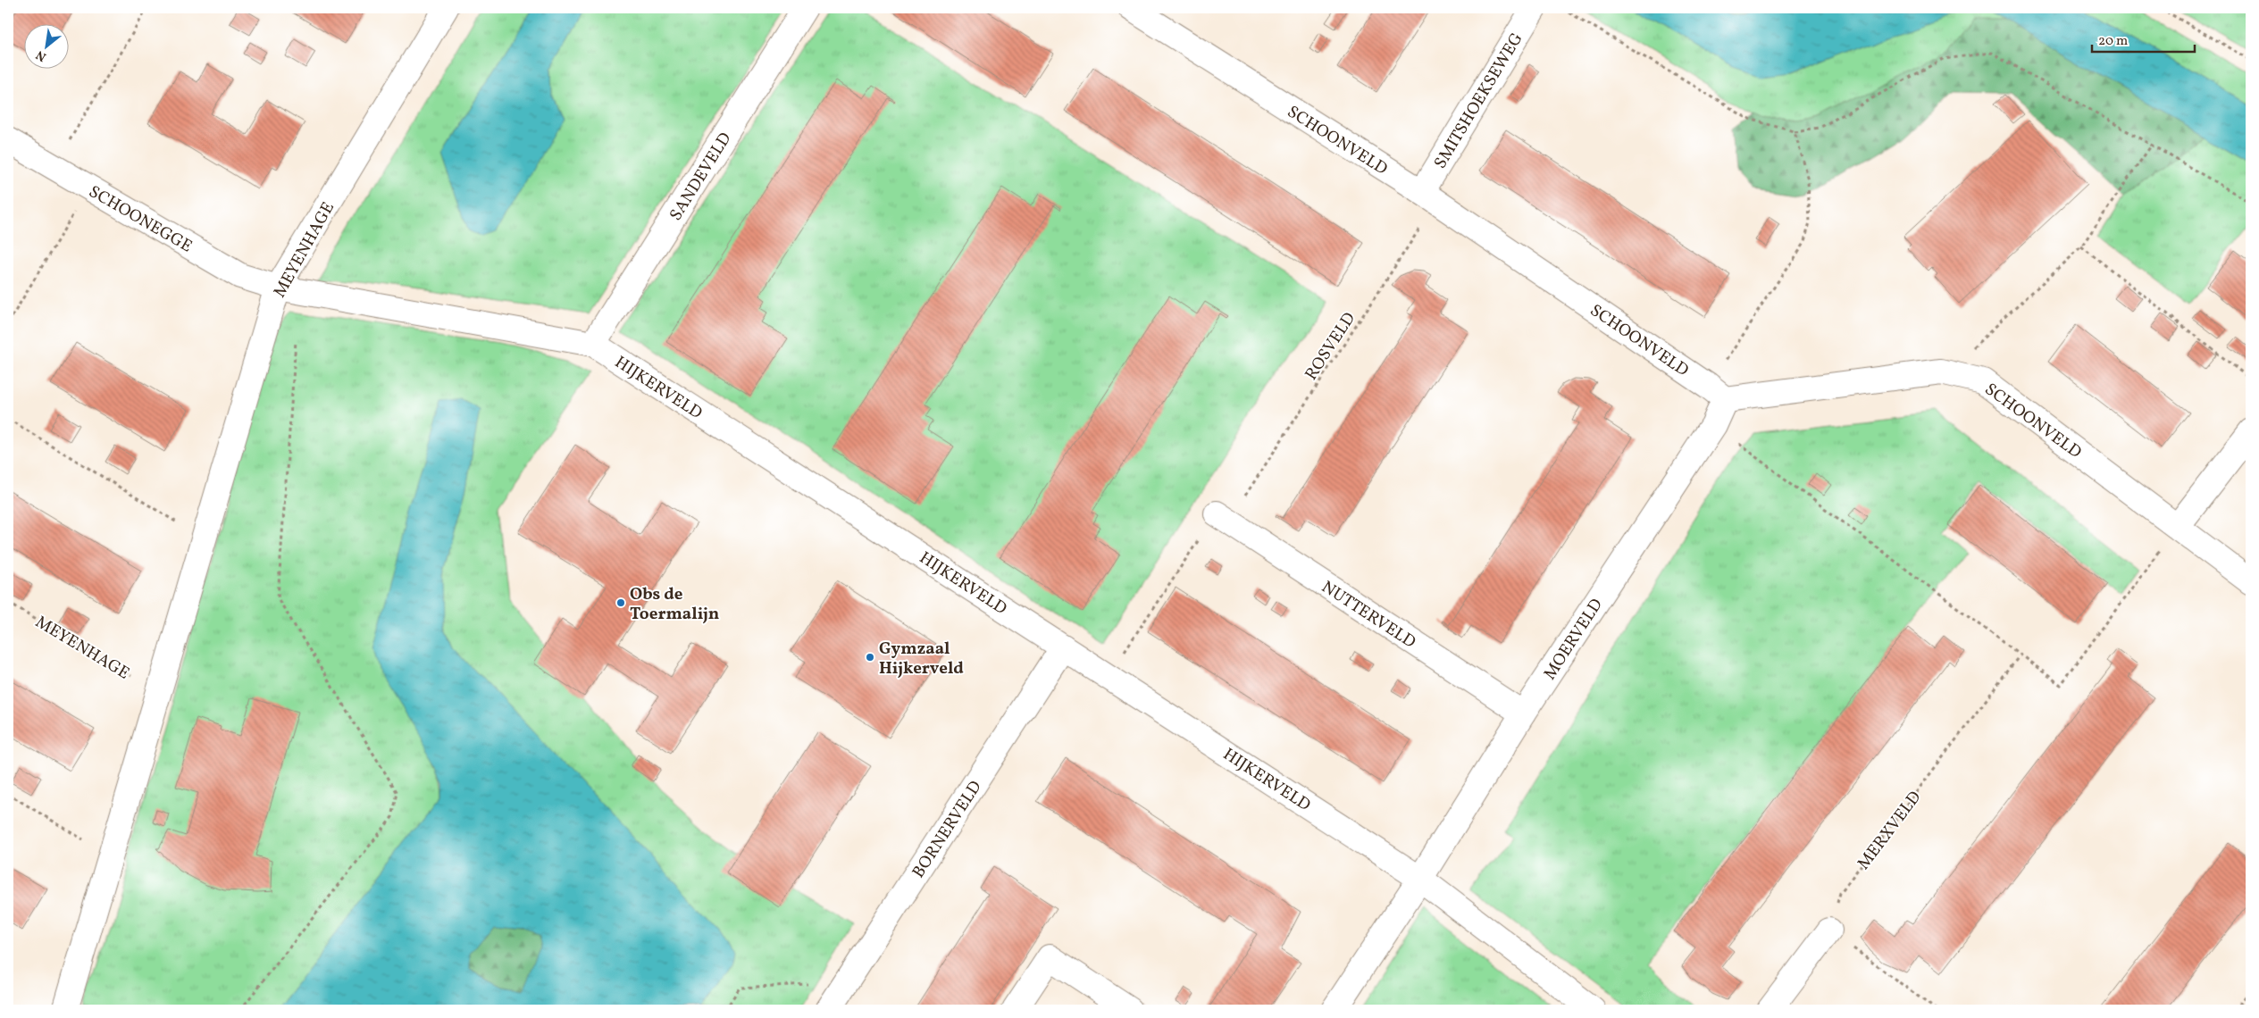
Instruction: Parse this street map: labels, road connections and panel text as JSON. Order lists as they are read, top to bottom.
{
  "streets": {
    "street": [
      "SMITSHOEKSEWEG",
      "SCHOONVELD",
      "SANDEVELD",
      "SCHOONEGGE",
      "MEYENHAGE",
      "HIJKERVELD",
      "NUTTERVELD",
      "MOERVELD",
      "BORNERVELD"
    ],
    "path": ["ROSVELD", "MERXVELD"]
  },
  "crossings": [
    ["SMITSHOEKSEWEG", "SCHOONVELD"],
    ["SMITSHOEKSEWEG", "ROSVELD"],
    ["SCHOONVELD", "ROSVELD"],
    ["SCHOONVELD", "MOERVELD"],
    ["SANDEVELD", "HIJKERVELD"],
    ["SCHOONEGGE", "MEYENHAGE"],
    ["SCHOONEGGE", "HIJKERVELD"],
    ["MEYENHAGE", "HIJKERVELD"],
    ["ROSVELD", "NUTTERVELD"],
    ["HIJKERVELD", "MOERVELD"],
    ["HIJKERVELD", "BORNERVELD"],
    ["NUTTERVELD", "MOERVELD"]
  ],
  "places": ["Obs de Toermalijn", "Gymzaal Hijkerveld"],
  "scale_bar": "20 m",
  "north": "bottom left"
}
